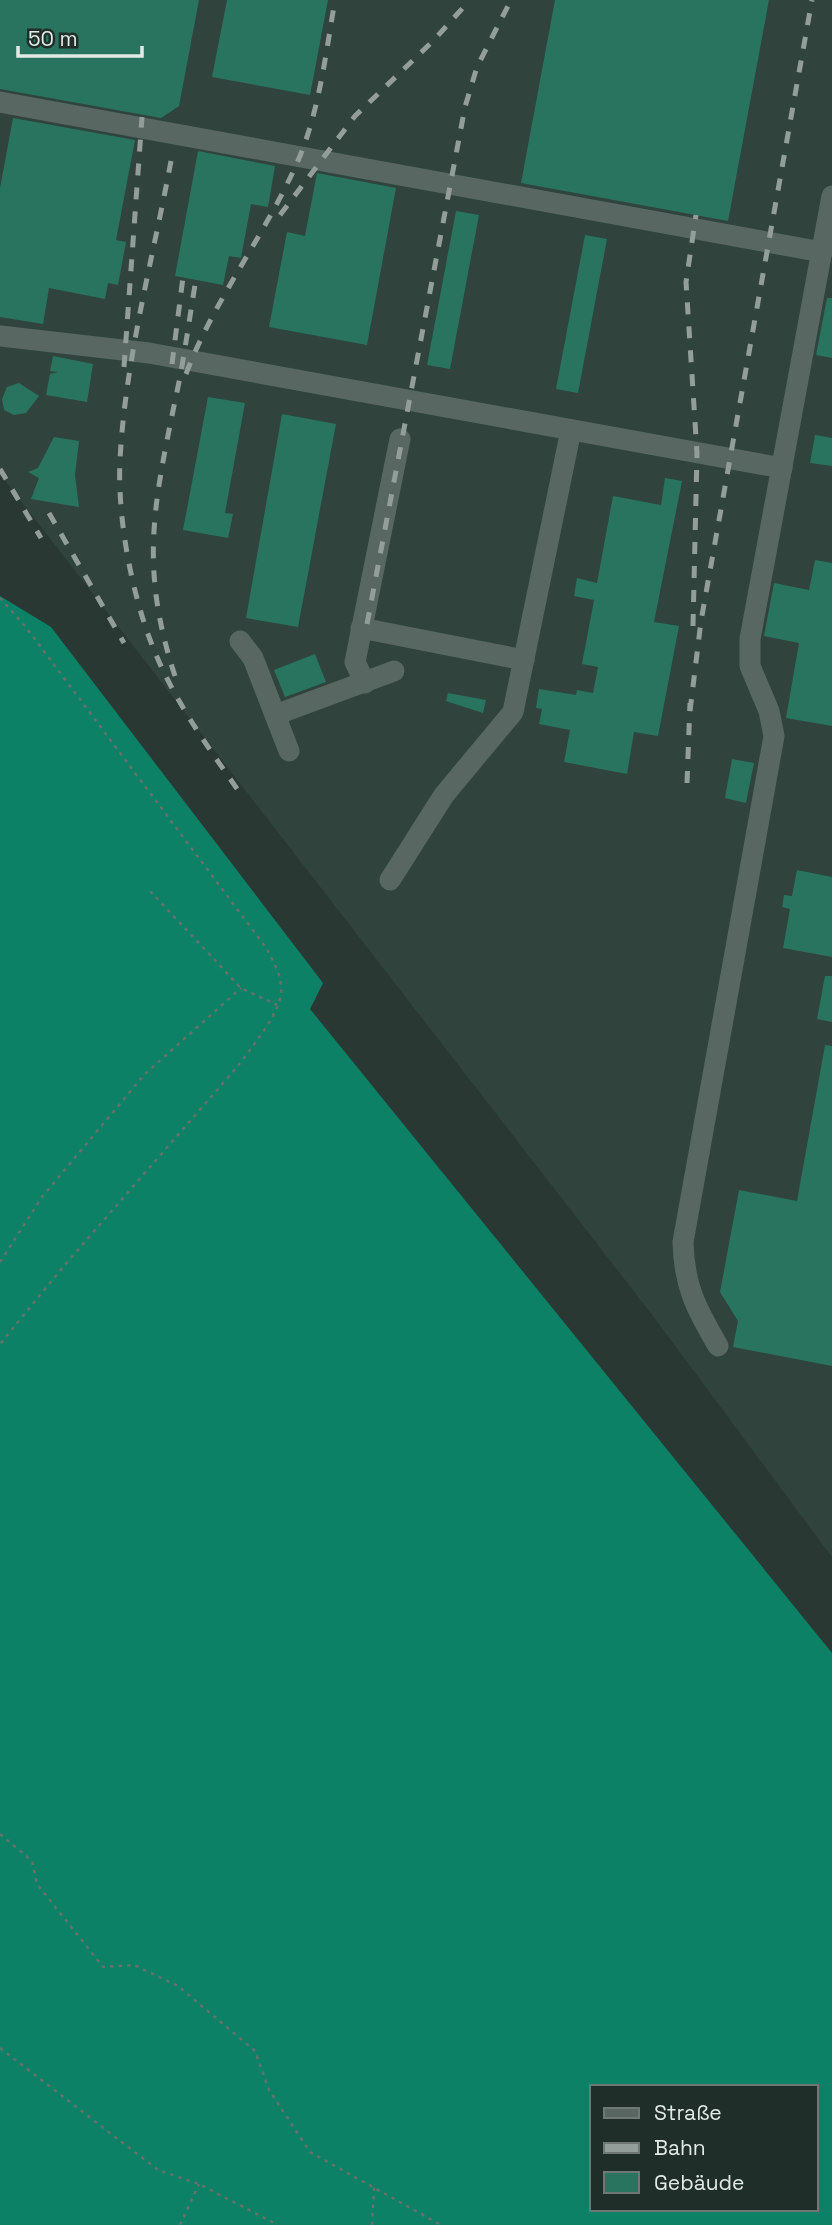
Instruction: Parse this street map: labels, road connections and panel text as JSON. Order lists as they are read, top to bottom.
{
  "legend": ["Straße", "Bahn", "Gebäude"],
  "scale_bar": "50 m"
}
